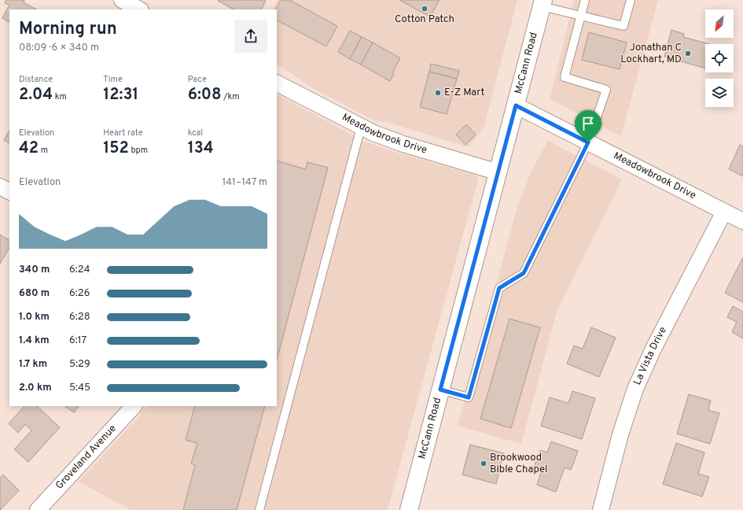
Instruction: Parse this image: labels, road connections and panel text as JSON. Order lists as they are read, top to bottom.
{
  "streets": {
    "main road": ["McCann Road"],
    "street": ["Meadowbrook Drive", "La Vista Drive", "Groveland Avenue"]
  },
  "crossings": [
    ["McCann Road", "Meadowbrook Drive"],
    ["Meadowbrook Drive", "La Vista Drive"]
  ],
  "places": [
    "Cotton Patch",
    "Jonathan C Lockhart, MD",
    "E-Z Mart",
    "Brookwood Bible Chapel"
  ],
  "north": "bottom left",
  "page": {
    "heading": ["Morning run", "08:09 · 6 × 340 m"],
    "stats": [
      ["Distance", "2.04 km"],
      ["Time", "12:31"],
      ["Pace", "6:08 /km"],
      ["Elevation", "42 m"],
      ["Heart rate", "152 bpm"],
      ["kcal", "134"]
    ],
    "chart": ["Elevation", "141–147 m"],
    "list": [
      {
        "name": "340 m",
        "note": "6:24"
      },
      {
        "name": "680 m",
        "note": "6:26"
      },
      {
        "name": "1.0 km",
        "note": "6:28"
      },
      {
        "name": "1.4 km",
        "note": "6:17"
      },
      {
        "name": "1.7 km",
        "note": "5:29"
      },
      {
        "name": "2.0 km",
        "note": "5:45"
      }
    ]
  }
}
